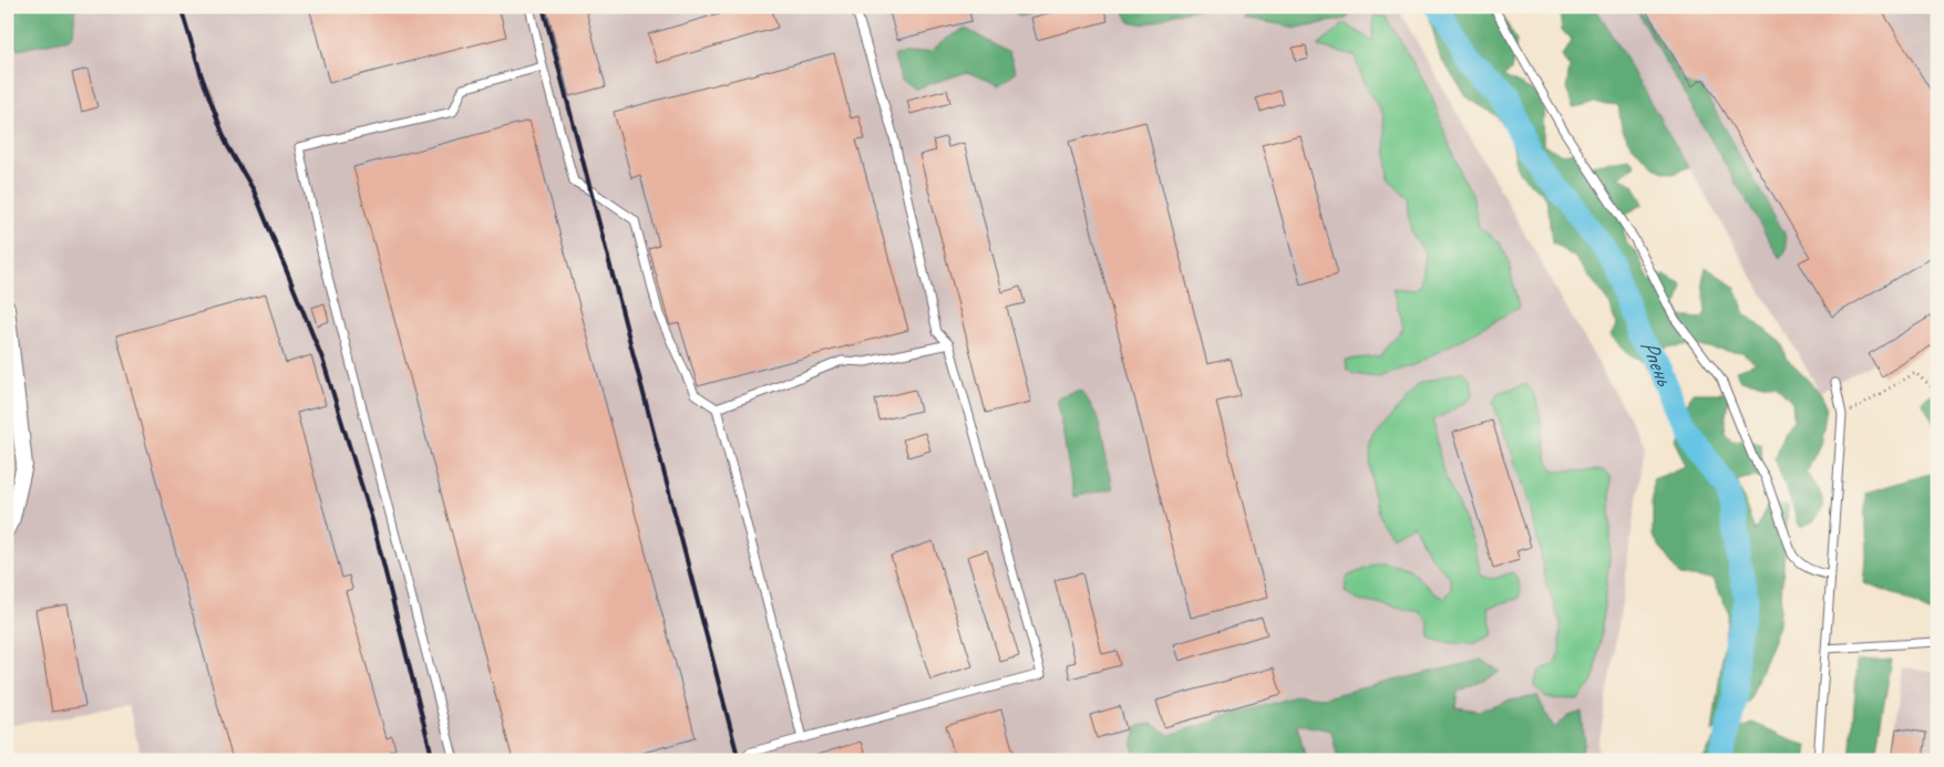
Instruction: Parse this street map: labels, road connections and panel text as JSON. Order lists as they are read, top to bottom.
{
  "water": ["Рпень"]
}
